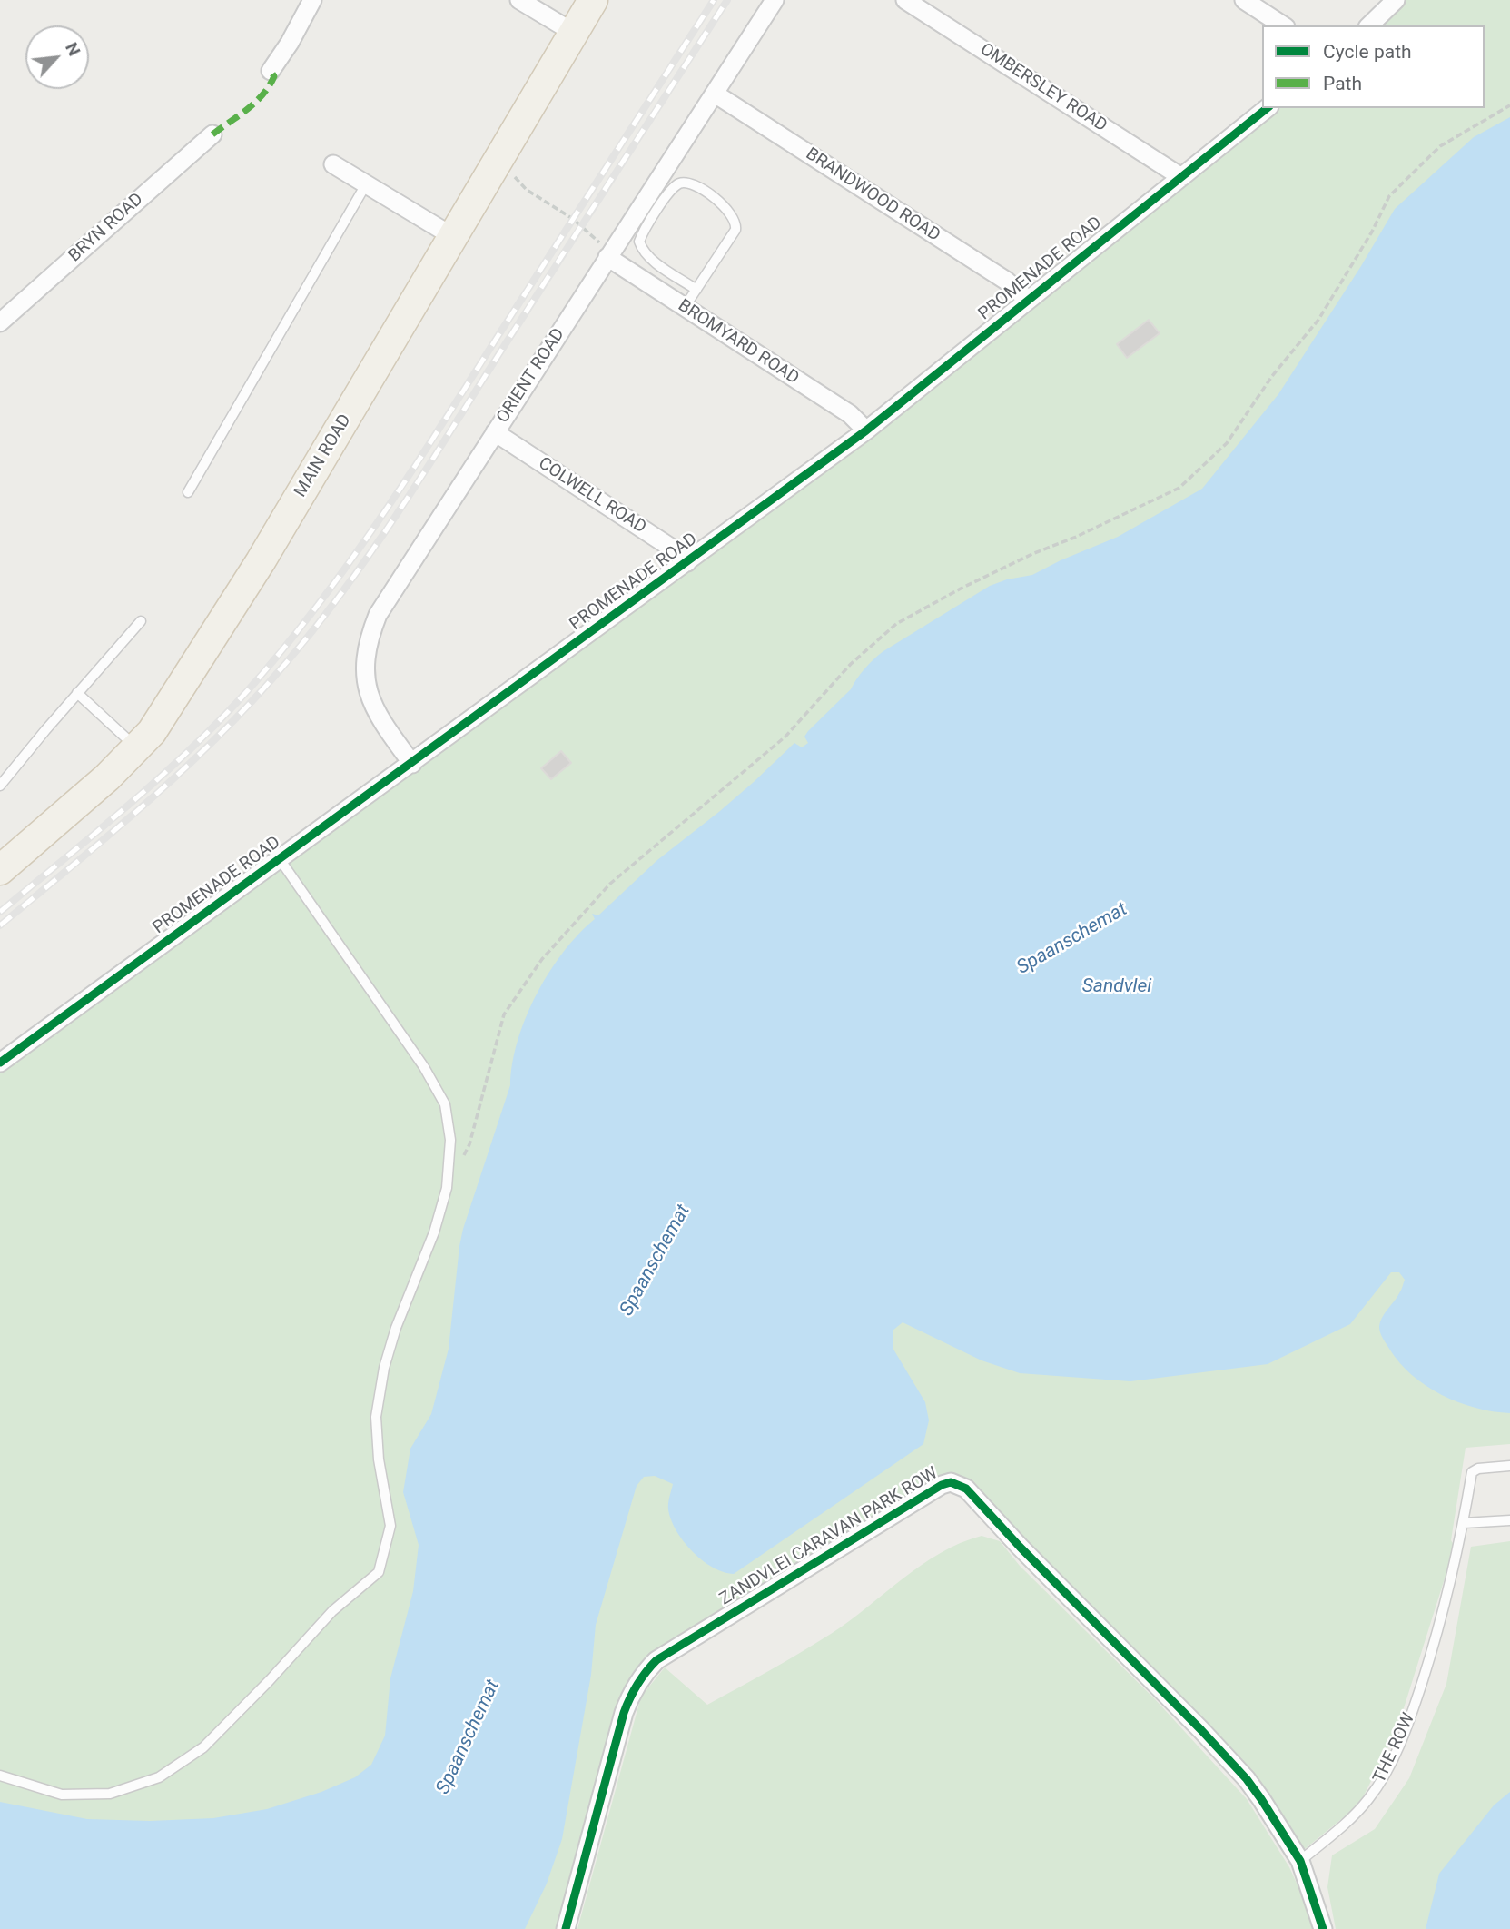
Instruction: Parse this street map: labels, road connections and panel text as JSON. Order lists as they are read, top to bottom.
{
  "streets": {
    "main road": ["MAIN ROAD"],
    "street": [
      "OMBERSLEY ROAD",
      "BRANDWOOD ROAD",
      "BRYN ROAD",
      "PROMENADE ROAD",
      "BROMYARD ROAD",
      "ORIENT ROAD",
      "COLWELL ROAD",
      "ZANDVLEI CARAVAN PARK ROW"
    ],
    "lane": ["THE ROW"]
  },
  "crossings": [
    ["OMBERSLEY ROAD", "PROMENADE ROAD"],
    ["BRANDWOOD ROAD", "PROMENADE ROAD"],
    ["BRANDWOOD ROAD", "ORIENT ROAD"],
    ["PROMENADE ROAD", "BROMYARD ROAD"],
    ["PROMENADE ROAD", "ORIENT ROAD"],
    ["PROMENADE ROAD", "COLWELL ROAD"],
    ["BROMYARD ROAD", "ORIENT ROAD"],
    ["ORIENT ROAD", "COLWELL ROAD"],
    ["ZANDVLEI CARAVAN PARK ROW", "THE ROW"]
  ],
  "water": ["Spaanschemat", "Sandvlei"],
  "legend": ["Cycle path", "Path"],
  "north": "top right"
}
